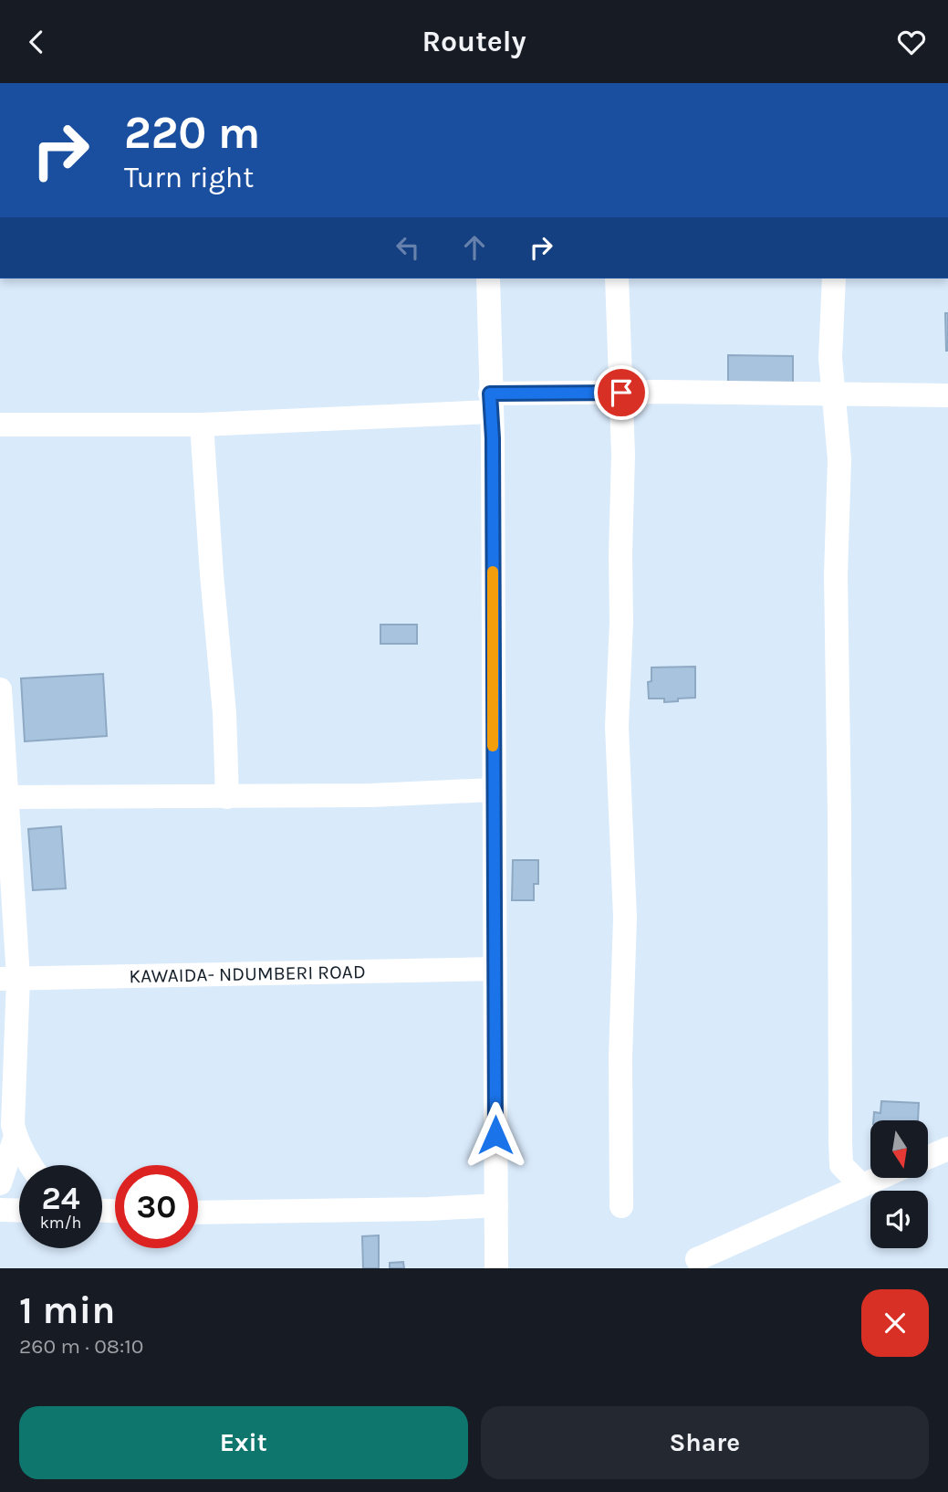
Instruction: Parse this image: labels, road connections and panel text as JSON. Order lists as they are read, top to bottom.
{
  "streets": {
    "street": ["KAWAIDA- NDUMBERI ROAD"]
  },
  "north": "bottom",
  "page": {
    "header": "Routely",
    "turn": ["220 m", "Turn right"],
    "speed": "24 km/h",
    "limit": "30",
    "heading": ["1 min", "260 m · 08:10"],
    "buttons": ["Exit", "Share"]
  }
}
